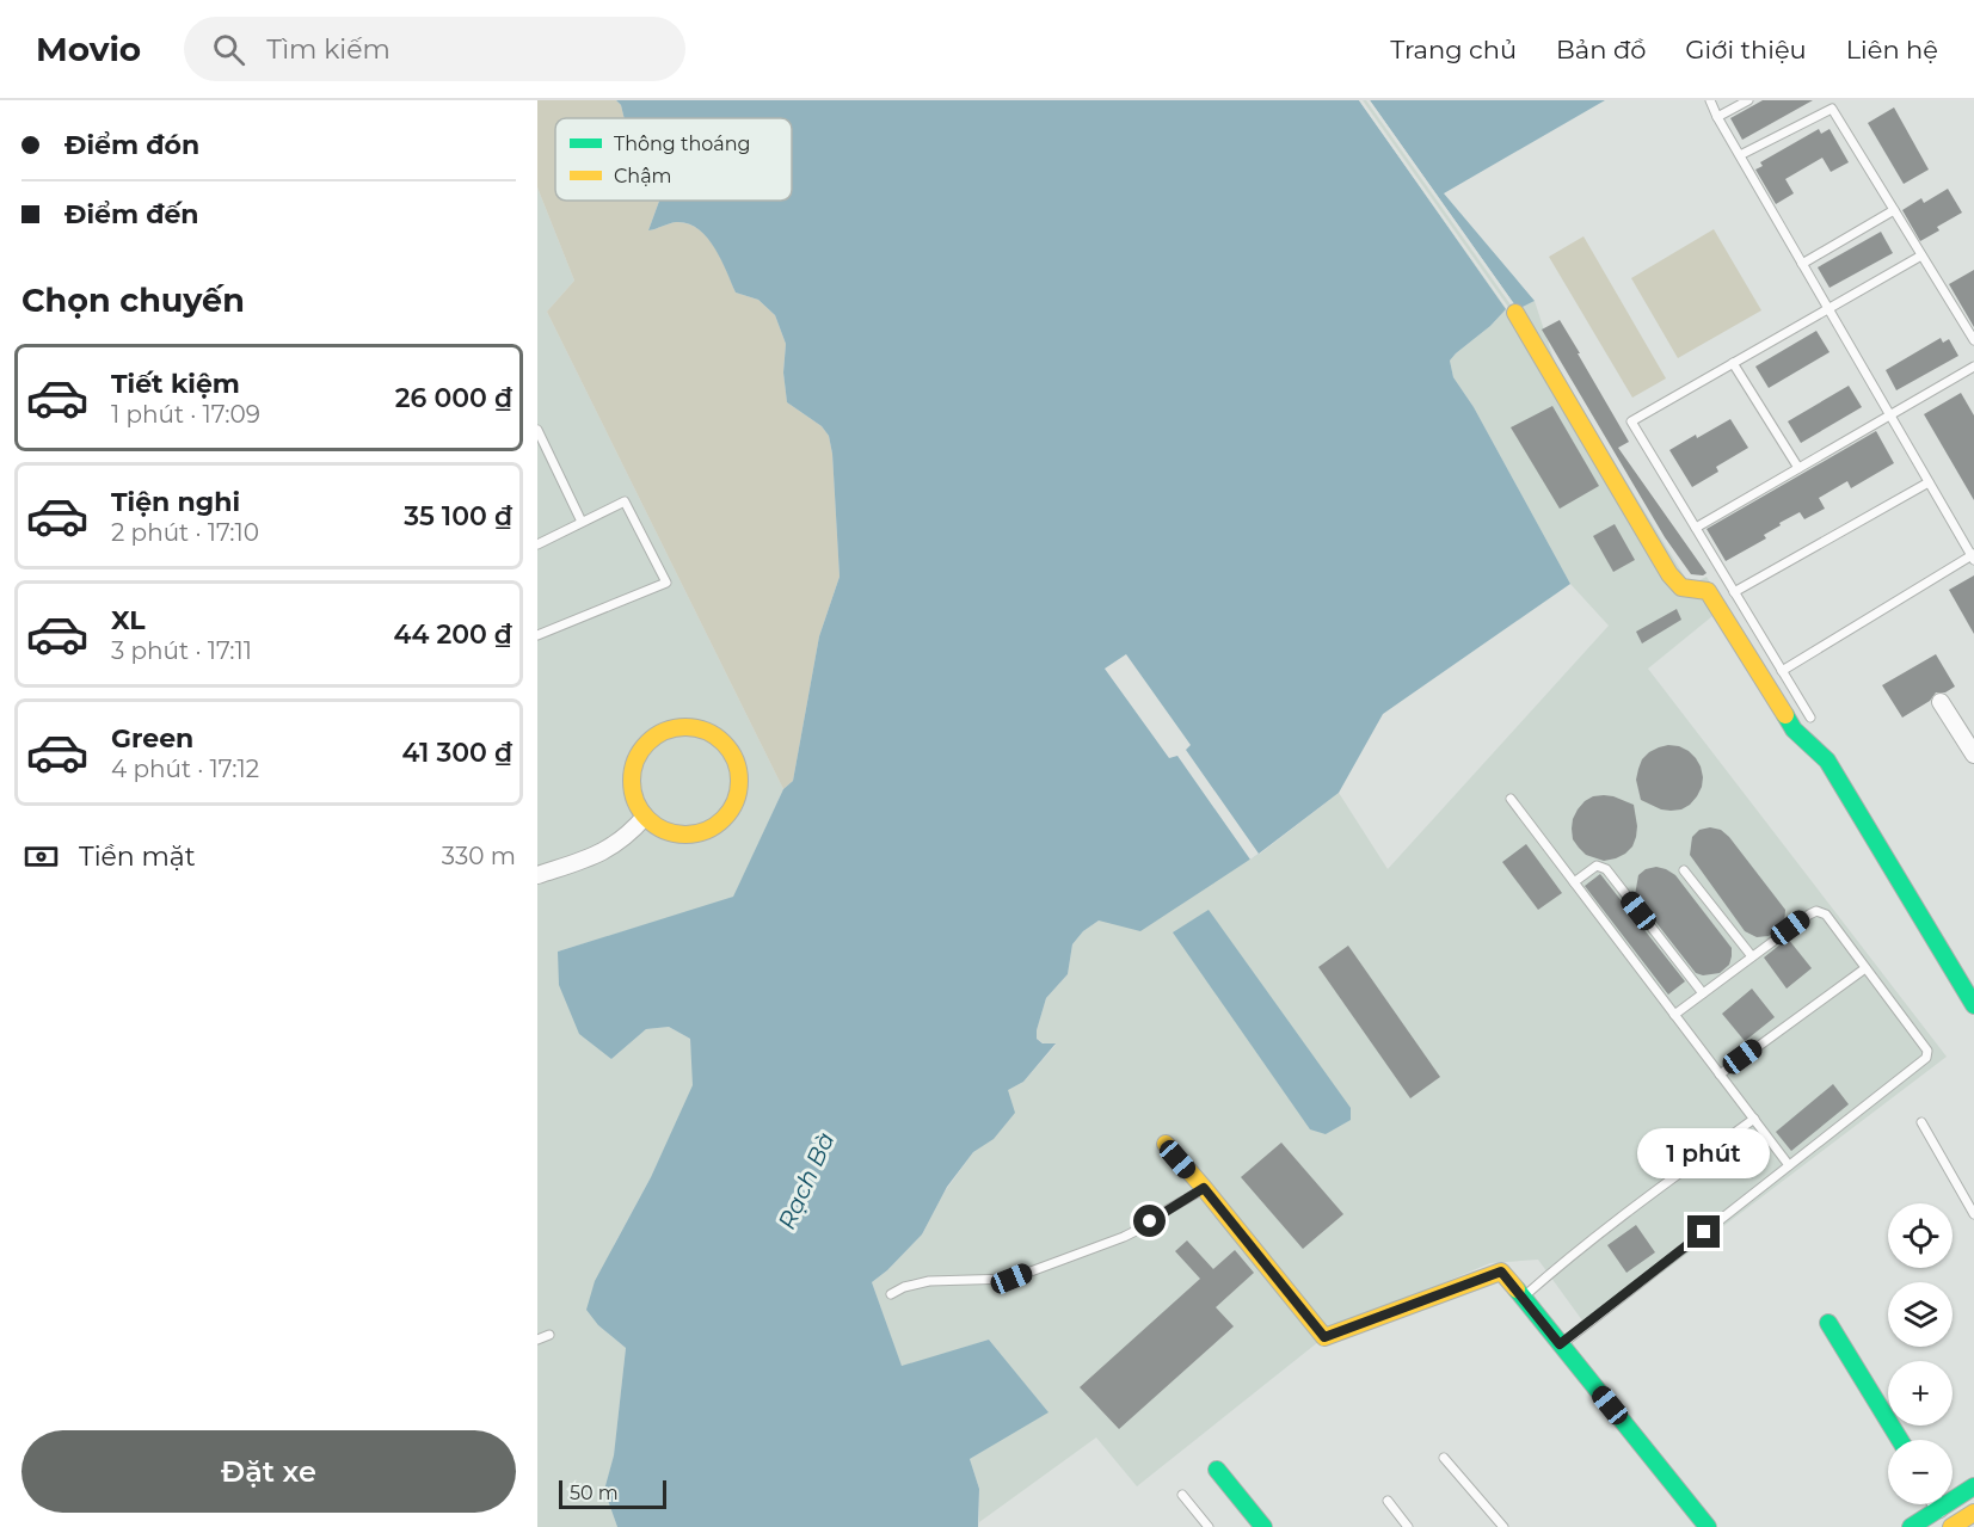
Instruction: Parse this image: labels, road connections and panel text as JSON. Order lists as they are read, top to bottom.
{
  "water": ["Rạch Bà"],
  "legend": ["Thông thoáng", "Chậm"],
  "scale_bar": "50 m",
  "page": {
    "header": "Movio",
    "search": "Tìm kiếm",
    "nav": [
      "Trang chủ",
      "Bản đồ",
      "Giới thiệu",
      "Liên hệ"
    ],
    "banner": ["Điểm đón", "Điểm đến"],
    "heading": "Chọn chuyến",
    "list": [
      {
        "name": "Tiết kiệm",
        "note": "1 phút · 17:09",
        "value": "26 000 ₫"
      },
      {
        "name": "Tiện nghi",
        "note": "2 phút · 17:10",
        "value": "35 100 ₫"
      },
      {
        "name": "XL",
        "note": "3 phút · 17:11",
        "value": "44 200 ₫"
      },
      {
        "name": "Green",
        "note": "4 phút · 17:12",
        "value": "41 300 ₫"
      }
    ],
    "pay": ["Tiền mặt", "330 m"],
    "bubble": "1 phút",
    "map_buttons": ["+", "−"],
    "buttons": "Đặt xe",
    "scale": "50 m"
  }
}
